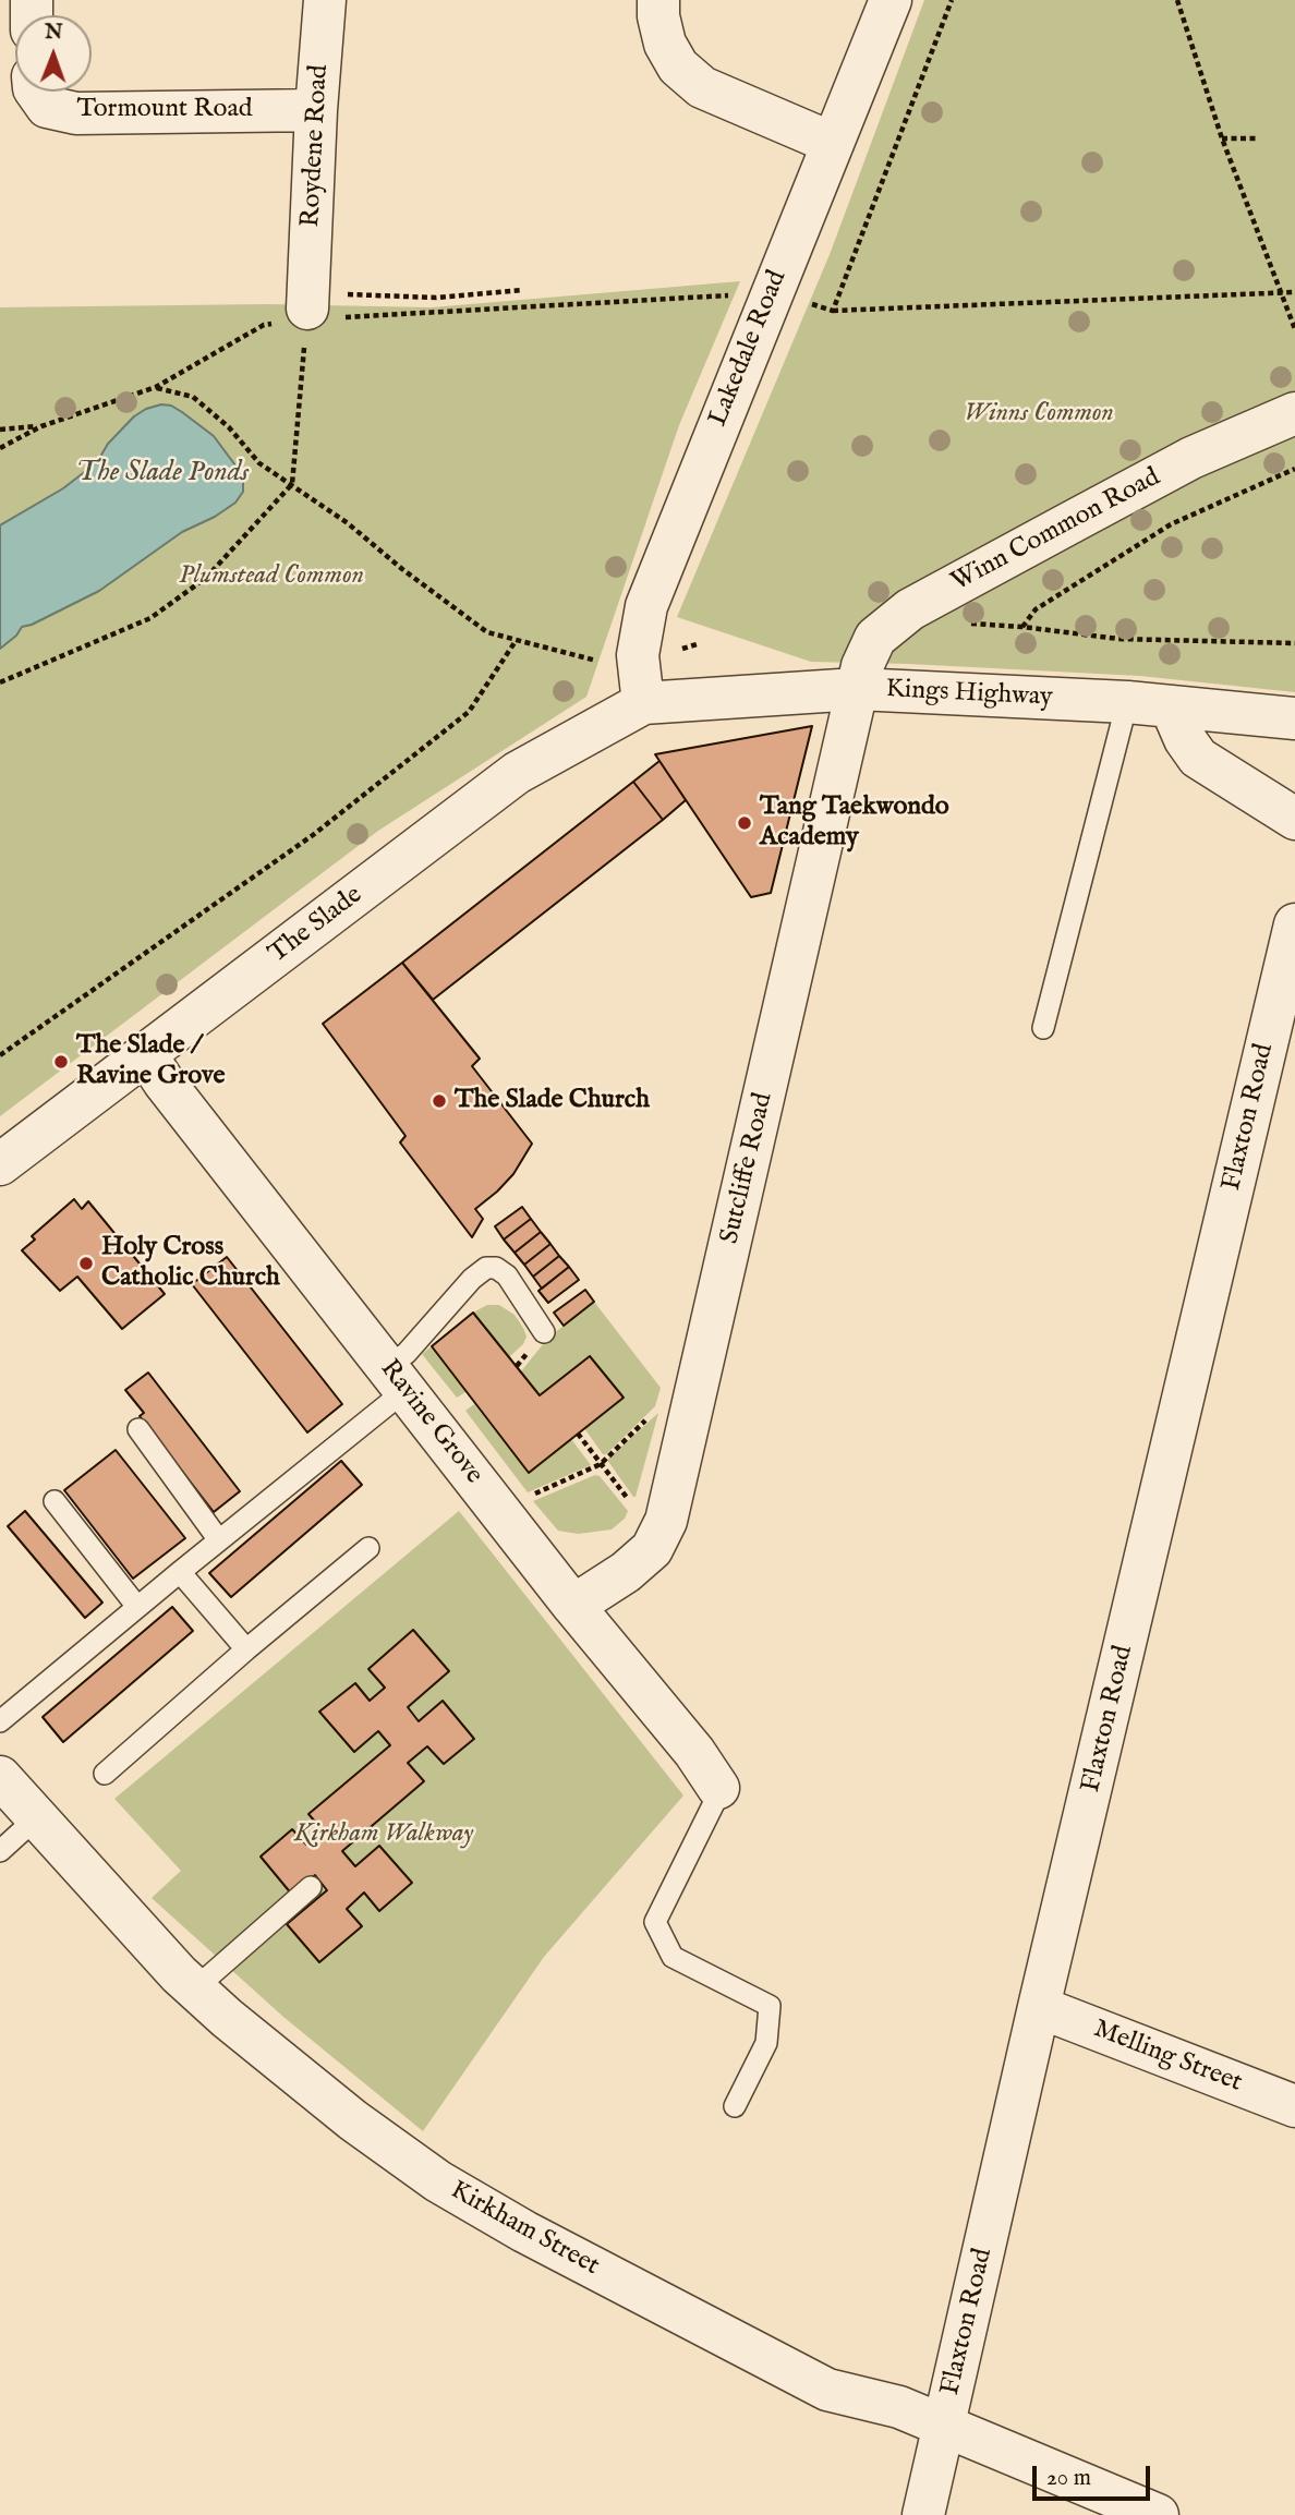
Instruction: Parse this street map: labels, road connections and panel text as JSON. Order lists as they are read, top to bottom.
{
  "streets": {
    "street": [
      "Tormount Road",
      "Roydene Road",
      "Lakedale Road",
      "Winn Common Road",
      "Kings Highway",
      "The Slade",
      "Flaxton Road",
      "Sutcliffe Road",
      "Ravine Grove",
      "Melling Street",
      "Kirkham Street"
    ]
  },
  "crossings": [
    ["Tormount Road", "Roydene Road"],
    ["Lakedale Road", "Kings Highway"],
    ["Lakedale Road", "The Slade"],
    ["Winn Common Road", "Kings Highway"],
    ["Winn Common Road", "Sutcliffe Road"],
    ["Kings Highway", "The Slade"],
    ["Kings Highway", "Sutcliffe Road"],
    ["The Slade", "Ravine Grove"],
    ["Flaxton Road", "Melling Street"],
    ["Flaxton Road", "Kirkham Street"],
    ["Sutcliffe Road", "Ravine Grove"]
  ],
  "water": ["The Slade Ponds"],
  "parks": ["Winns Common", "Plumstead Common", "Kirkham Walkway"],
  "places": [
    "Tang Taekwondo Academy",
    "The Slade / Ravine Grove",
    "The Slade Church",
    "Holy Cross Catholic Church"
  ],
  "scale_bar": "20 m",
  "north": "top"
}
